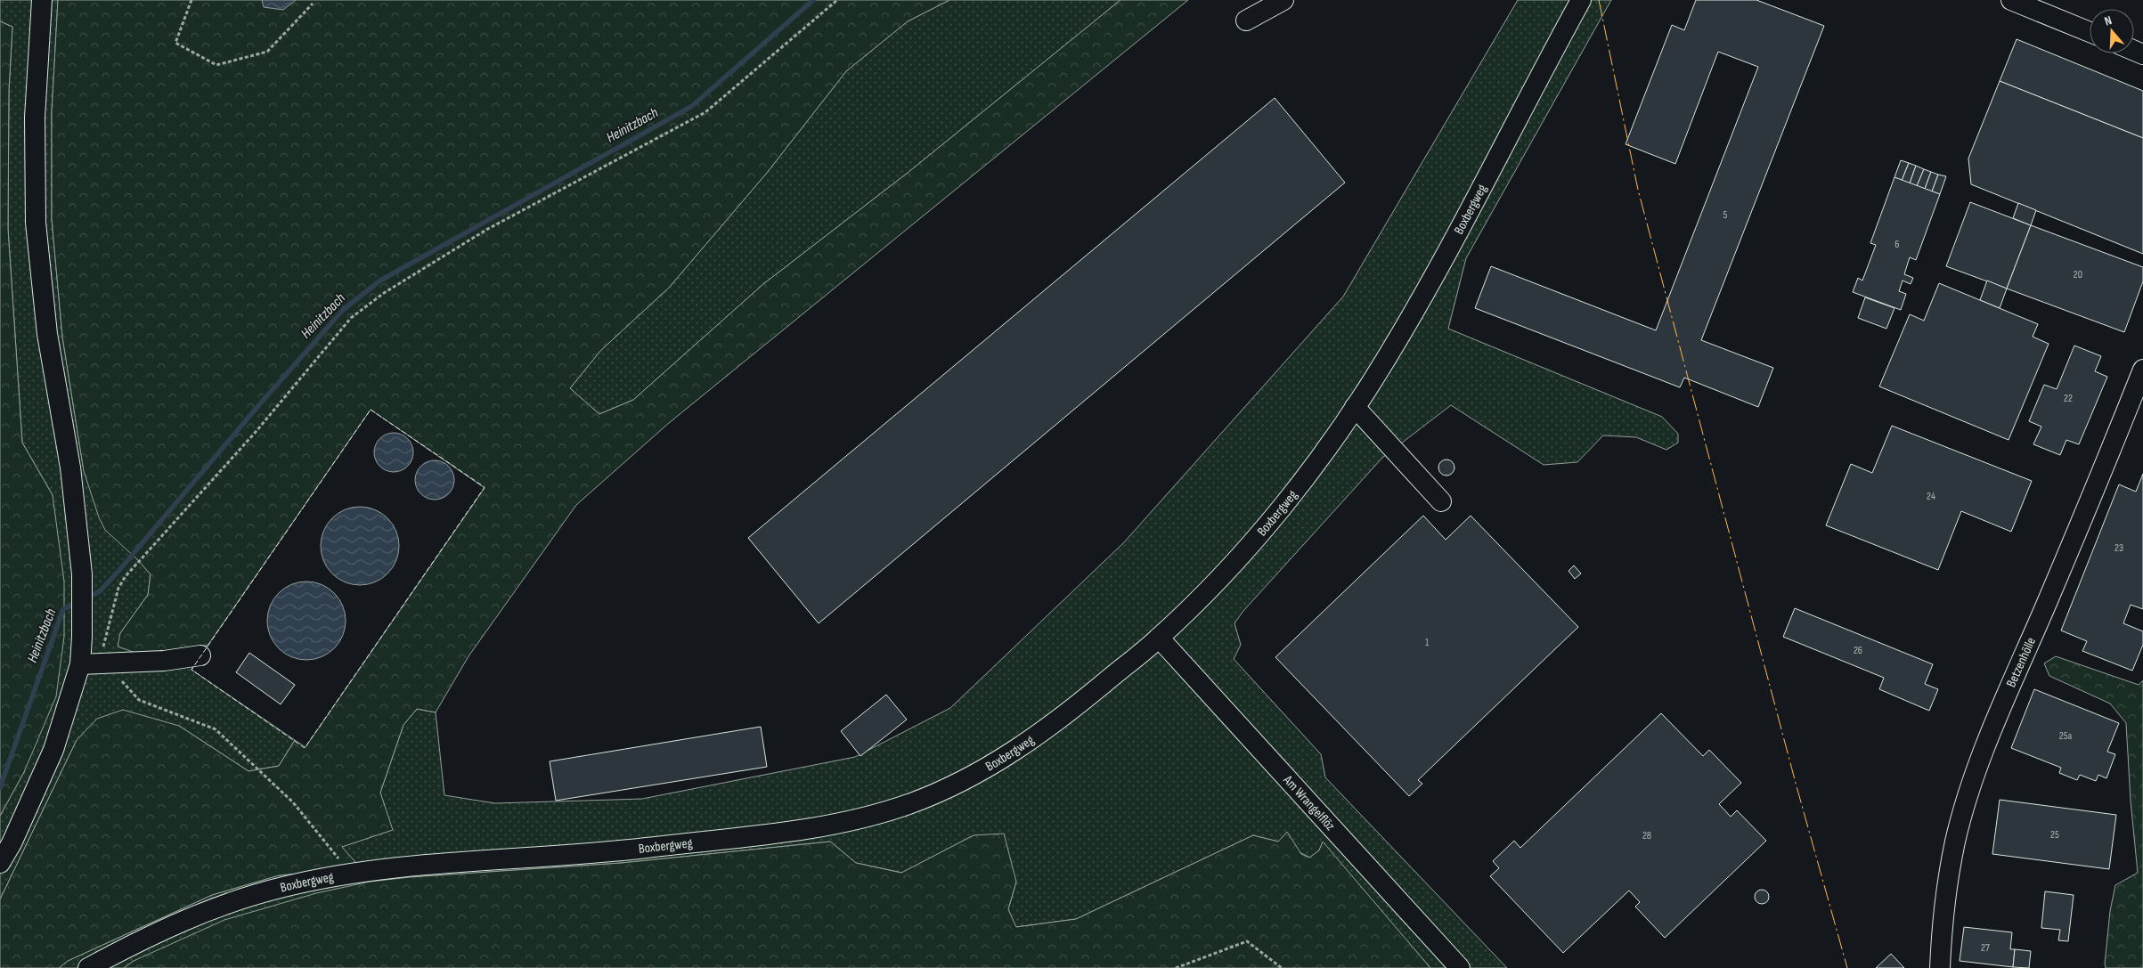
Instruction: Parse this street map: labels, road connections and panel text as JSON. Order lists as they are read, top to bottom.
{
  "streets": {
    "street": ["Boxbergweg", "Betzenhölle", "Am Wrangelflöz"]
  },
  "crossings": [
    ["Boxbergweg", "Am Wrangelflöz"]
  ],
  "water": ["Heinitzbach"],
  "house_numbers": [
    "5",
    "6",
    "20",
    "22",
    "24",
    "23",
    "1",
    "26",
    "25a",
    "25",
    "28",
    "27"
  ],
  "north": "top"
}
